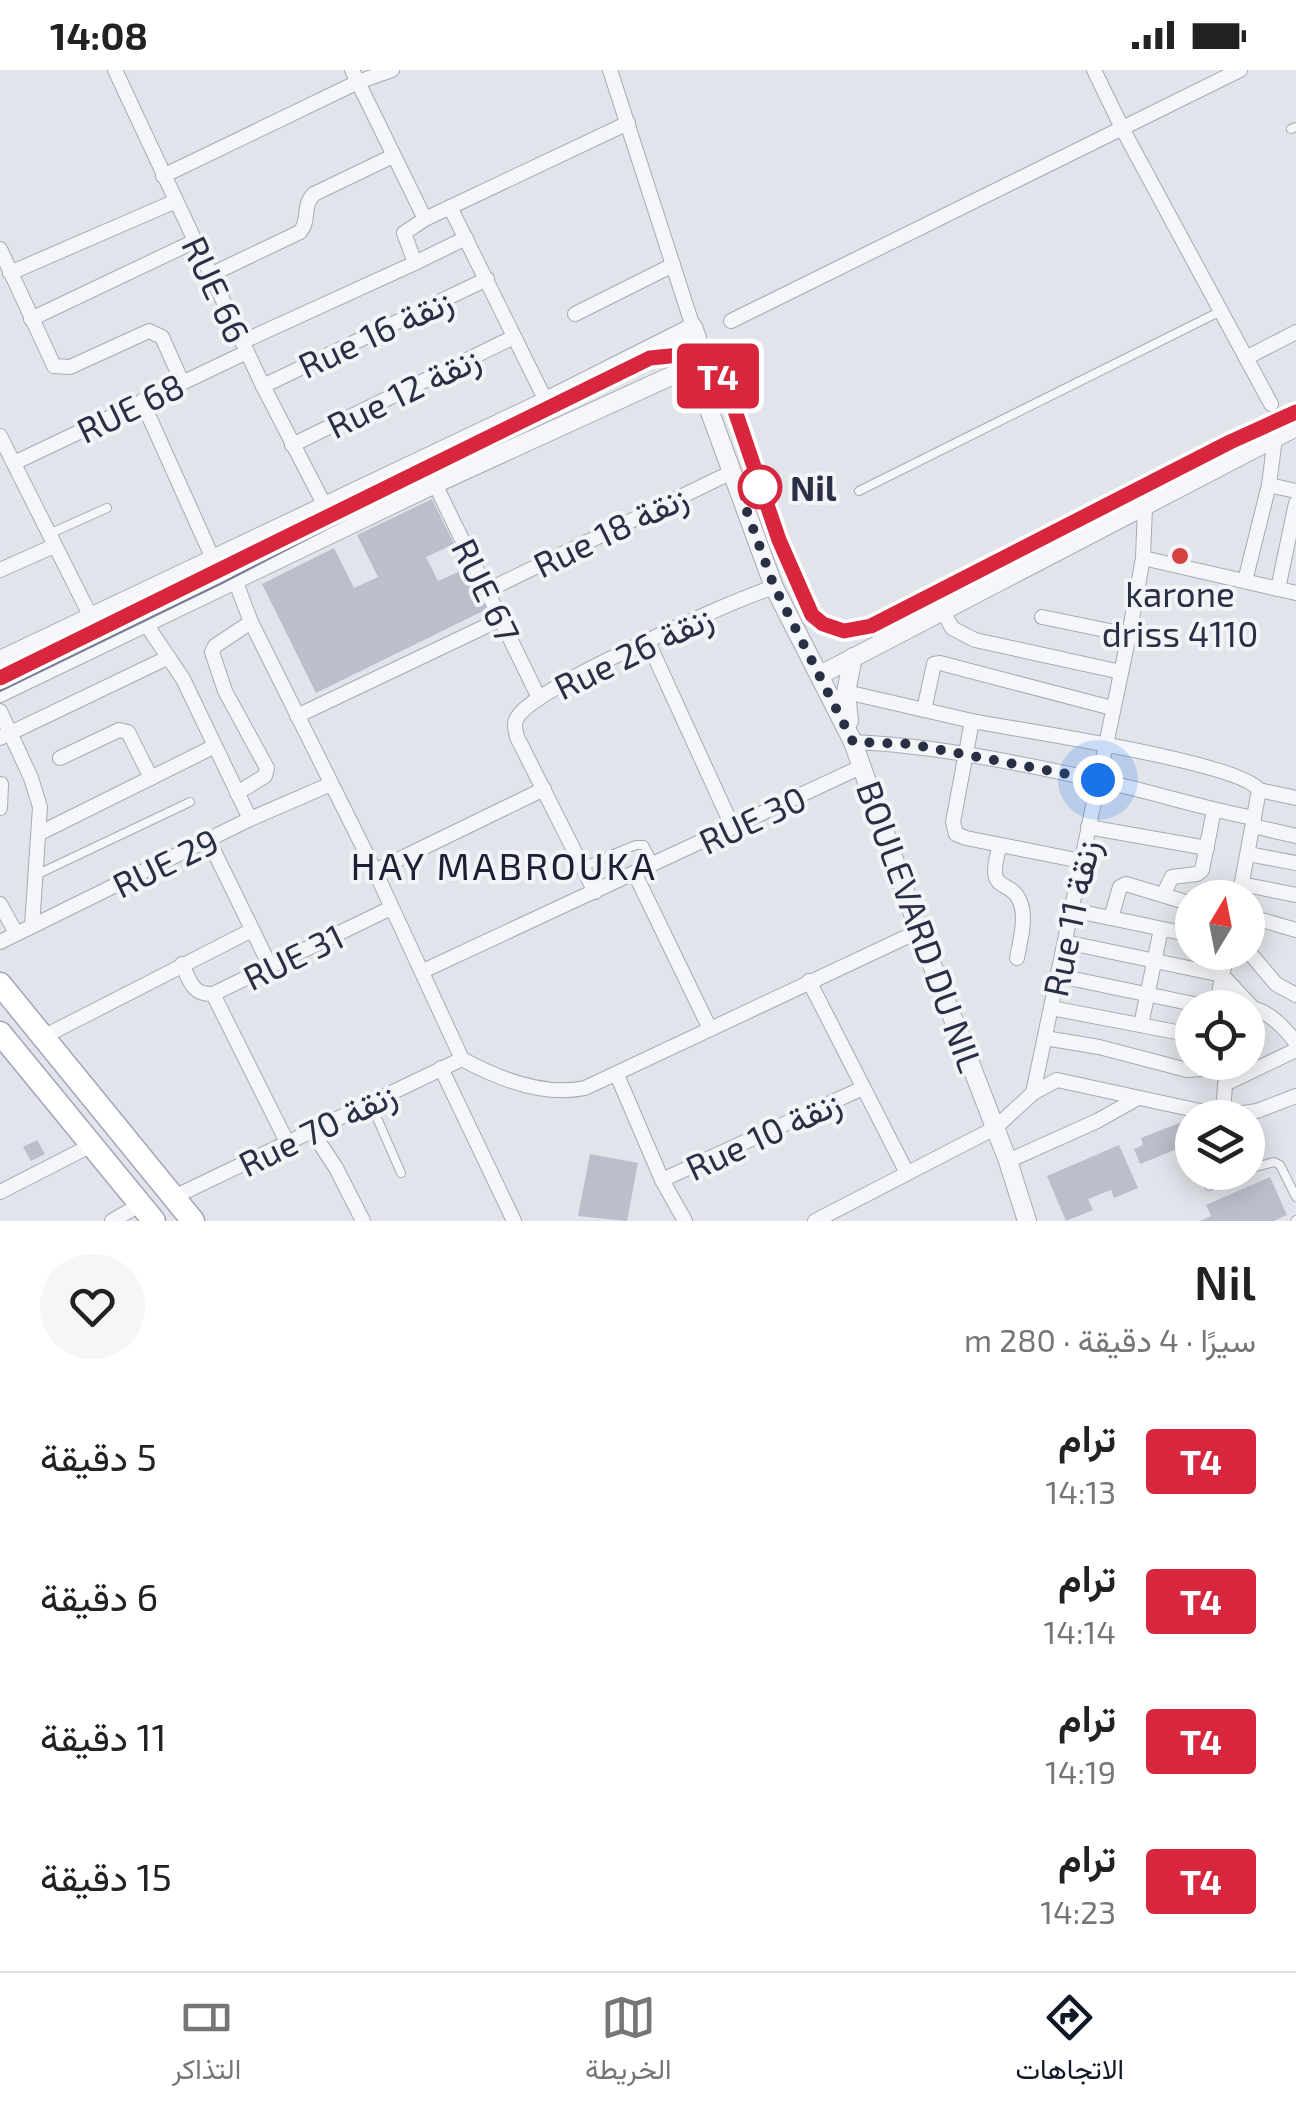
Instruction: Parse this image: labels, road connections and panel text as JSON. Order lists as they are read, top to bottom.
{
  "streets": {
    "street": [
      "RUE 66",
      "Rue 16 زنقة",
      "Rue 12 زنقة",
      "RUE 68",
      "Rue 18 زنقة",
      "RUE 67",
      "Rue 26 زنقة",
      "RUE 30",
      "RUE 29",
      "Rue 11 زنقة",
      "BOULEVARD DU NIL",
      "RUE 31",
      "Rue 70 زنقة",
      "Rue 10 زنقة"
    ]
  },
  "crossings": [
    ["RUE 66", "Rue 16 زنقة"],
    ["RUE 66", "Rue 12 زنقة"],
    ["RUE 66", "RUE 68"],
    ["Rue 16 زنقة", "Rue 12 زنقة"],
    ["Rue 12 زنقة", "RUE 68"],
    ["Rue 18 زنقة", "RUE 67"],
    ["Rue 18 زنقة", "BOULEVARD DU NIL"],
    ["RUE 67", "Rue 26 زنقة"],
    ["Rue 26 زنقة", "BOULEVARD DU NIL"],
    ["RUE 30", "BOULEVARD DU NIL"]
  ],
  "districts": ["HAY MABROUKA"],
  "places": ["Nil", "karone driss 4110"],
  "lines": ["tram line T4"],
  "north": "top",
  "page": {
    "status": "14:08",
    "on_map": "T4",
    "heading": ["Nil", "سيرًا · 4 دقيقة · 280 m"],
    "list": [
      {
        "mark": "T4",
        "name": "ترام",
        "note": "14:13",
        "value": "5 دقيقة"
      },
      {
        "mark": "T4",
        "name": "ترام",
        "note": "14:14",
        "value": "6 دقيقة"
      },
      {
        "mark": "T4",
        "name": "ترام",
        "note": "14:19",
        "value": "11 دقيقة"
      },
      {
        "mark": "T4",
        "name": "ترام",
        "note": "14:23",
        "value": "15 دقيقة"
      }
    ],
    "tabs": ["الاتجاهات", "الخريطة", "التذاكر"]
  }
}
